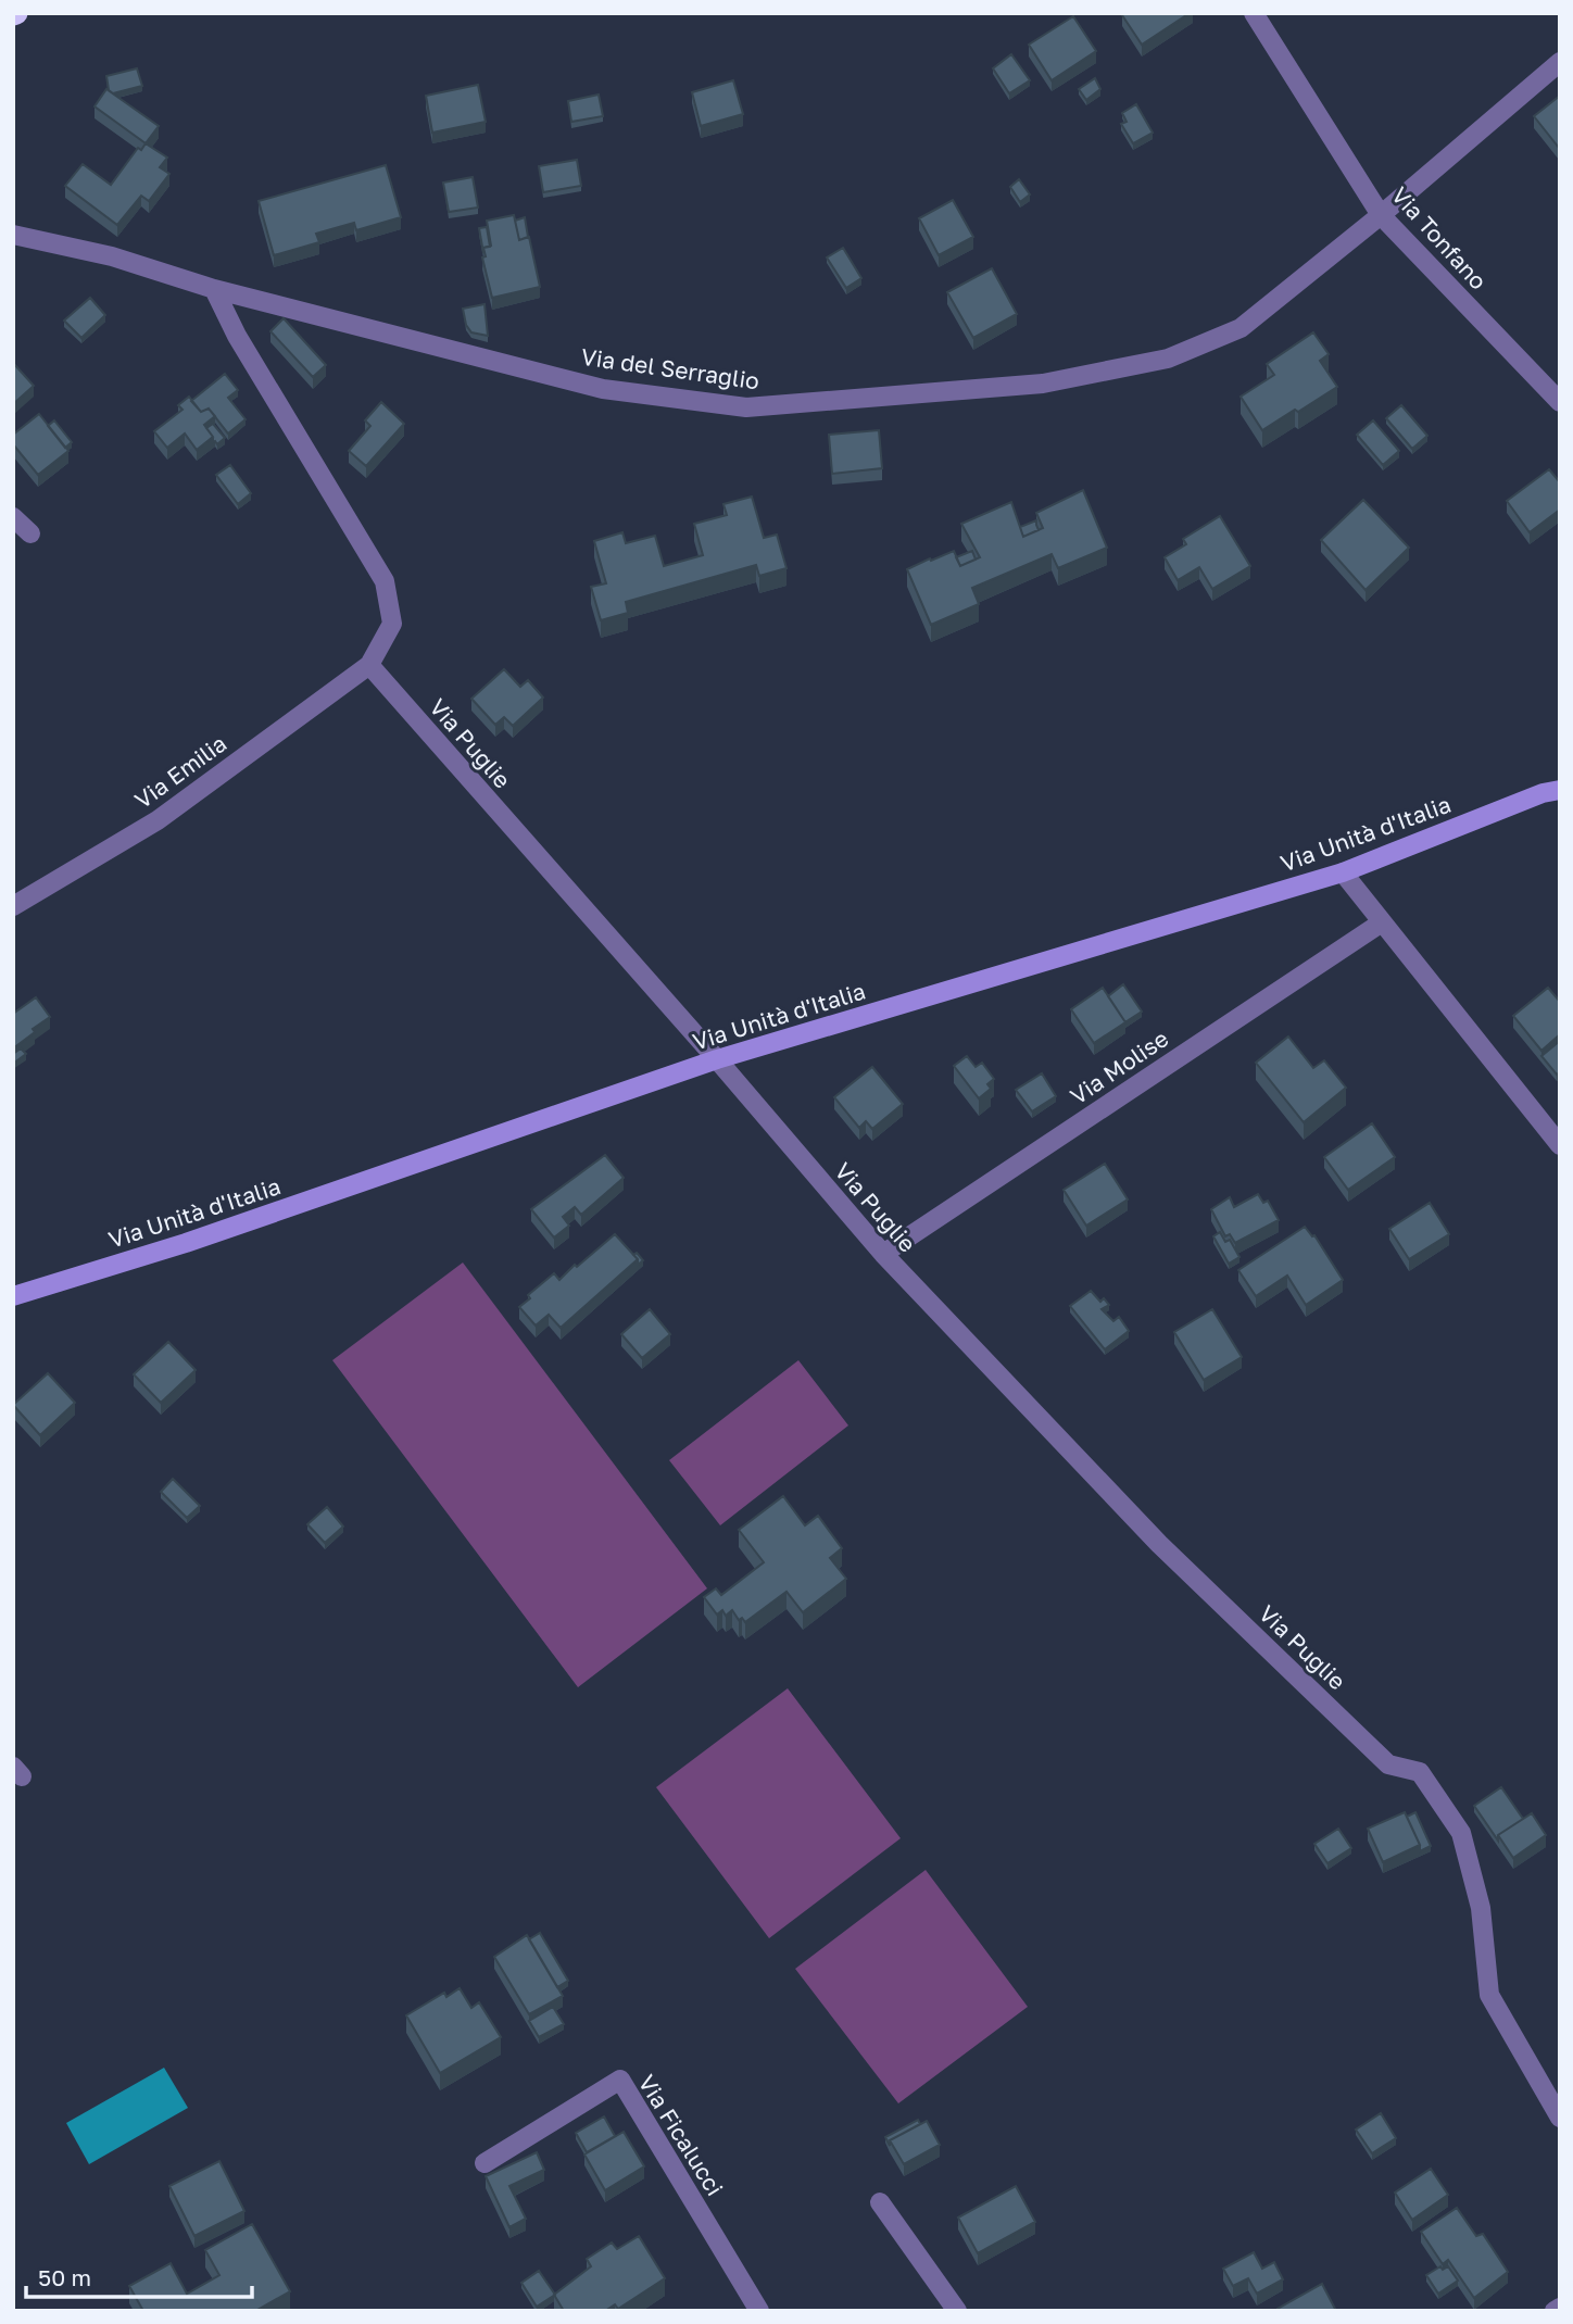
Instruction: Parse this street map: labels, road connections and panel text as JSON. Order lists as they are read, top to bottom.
{
  "streets": {
    "main road": ["Via Unità d'Italia"],
    "street": [
      "Via Tonfano",
      "Via del Serraglio",
      "Via Puglie",
      "Via Emilia",
      "Via Molise",
      "Via Ficalucci"
    ]
  },
  "crossings": [
    ["Via Tonfano", "Via del Serraglio"],
    ["Via Puglie", "Via Emilia"],
    ["Via Puglie", "Via Unità d'Italia"],
    ["Via Puglie", "Via Molise"]
  ],
  "scale_bar": "50 m"
}
